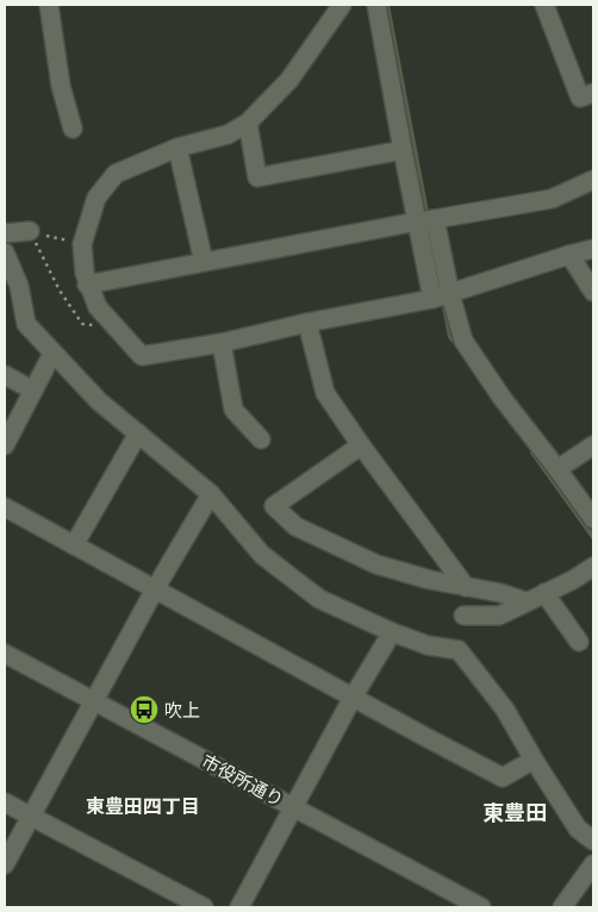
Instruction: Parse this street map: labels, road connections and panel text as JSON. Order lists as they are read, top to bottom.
{
  "streets": {
    "street": ["市役所通り"]
  },
  "districts": ["東豊田四丁目", "東豊田"],
  "places": {
    "bus stop": ["吹上"]
  }
}
